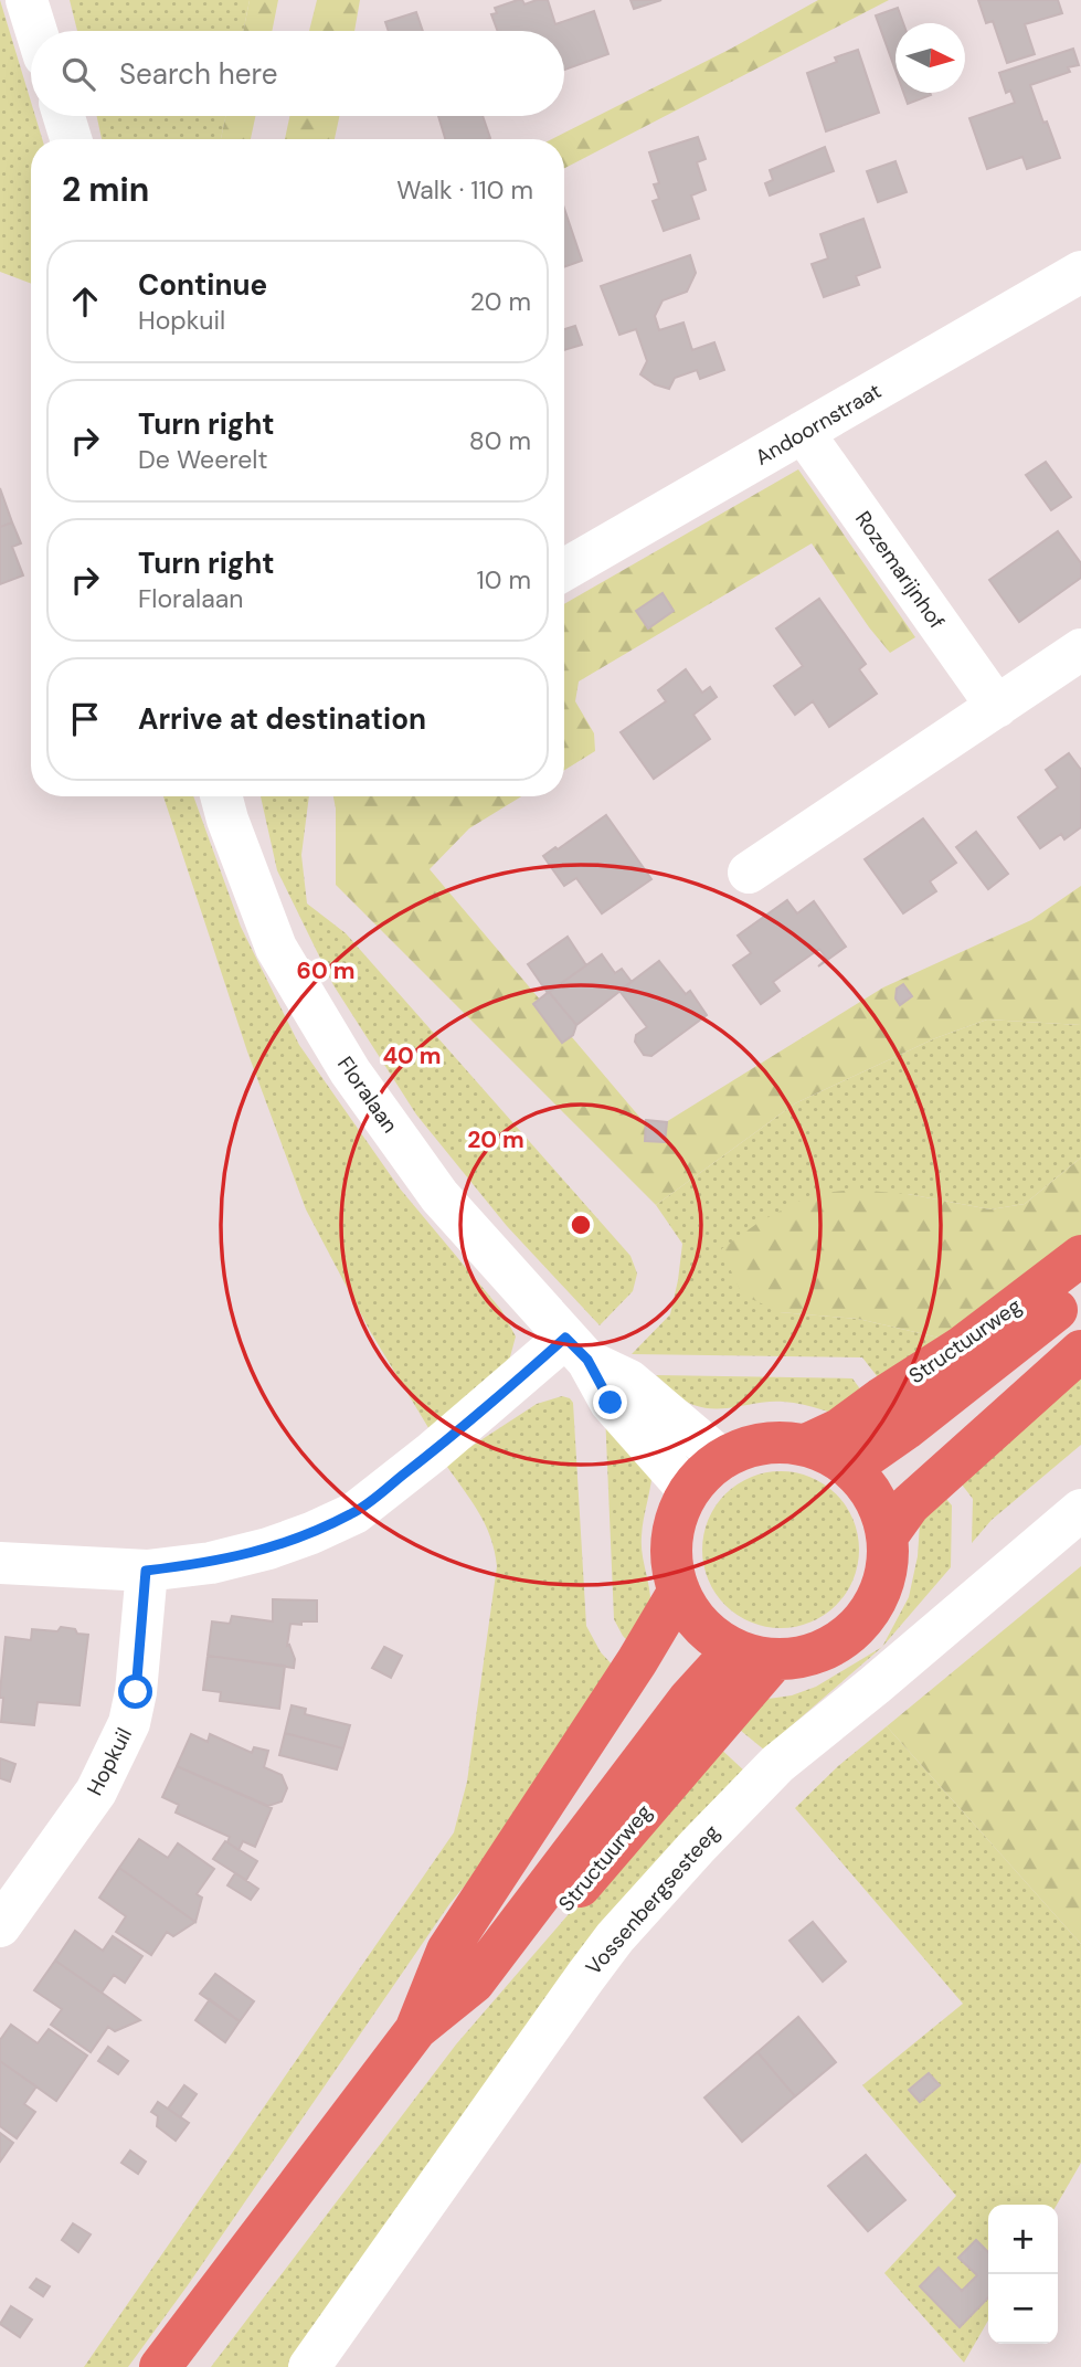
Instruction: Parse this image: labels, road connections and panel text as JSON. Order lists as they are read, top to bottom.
{
  "streets": {
    "main road": ["Structuurweg"],
    "street": [
      "Andoornstraat",
      "Rozemarijnhof",
      "Floralaan",
      "Hopkuil",
      "Vossenbergsesteeg"
    ]
  },
  "crossings": [
    ["Andoornstraat", "Rozemarijnhof"],
    ["Floralaan", "Structuurweg"]
  ],
  "north": "right",
  "page": {
    "search": "Search here",
    "heading": ["2 min", "Walk · 110 m"],
    "list": [
      ["Continue", "Hopkuil", "20 m"],
      ["Turn right", "De Weerelt", "80 m"],
      ["Turn right", "Floralaan", "10 m"],
      "Arrive at destination"
    ],
    "map_buttons": ["+", "−"]
  },
  "rings": ["60 m", "40 m", "20 m"]
}
